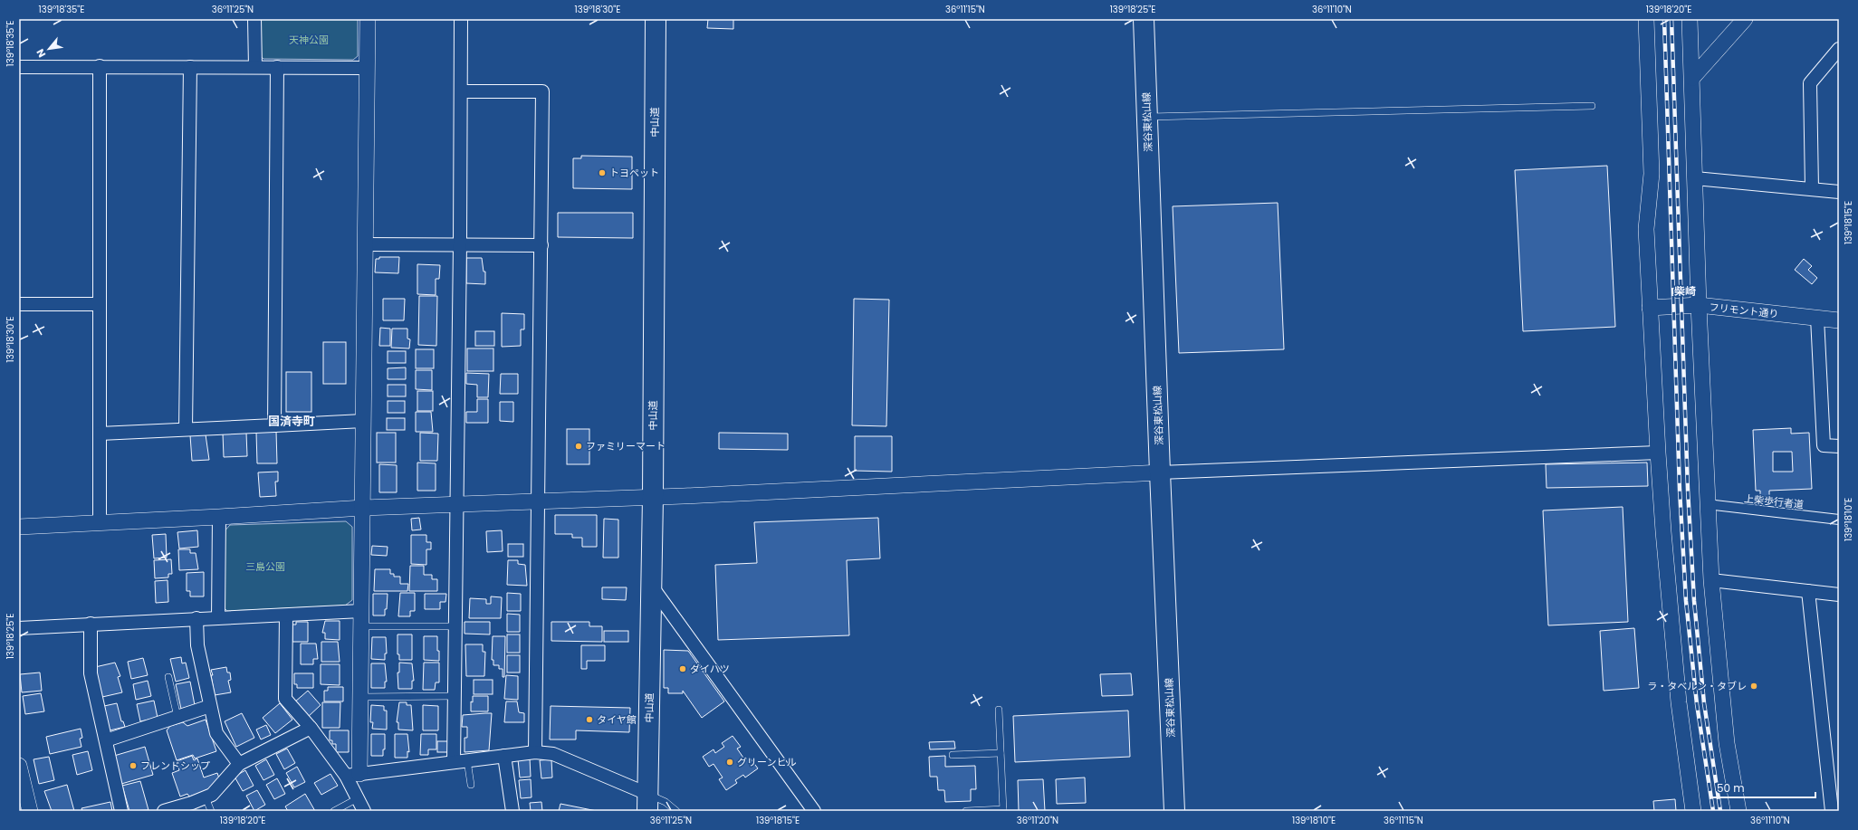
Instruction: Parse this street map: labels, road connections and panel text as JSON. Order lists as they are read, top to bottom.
{
  "streets": {
    "main road": ["中山道", "深谷東松山線"],
    "street": ["フリモント通り", "上柴歩行者道"]
  },
  "districts": ["柴崎", "国済寺町"],
  "parks": ["天神公園", "三島公園"],
  "places": [
    "トヨペット",
    "ファミリーマート",
    "ダイハツ",
    "ラ・タベルン・タブレ",
    "タイヤ館",
    "グリーンヒル",
    "フレンドシップ"
  ],
  "scale_bar": "50 m",
  "north": "bottom left",
  "coordinates": [
    "139°18'35\"E",
    "36°11'25\"N",
    "139°18'30\"E",
    "36°11'15\"N",
    "139°18'25\"E",
    "36°11'10\"N",
    "139°18'20\"E",
    "139°18'15\"E",
    "139°18'10\"E",
    "36°11'20\"N"
  ]
}
